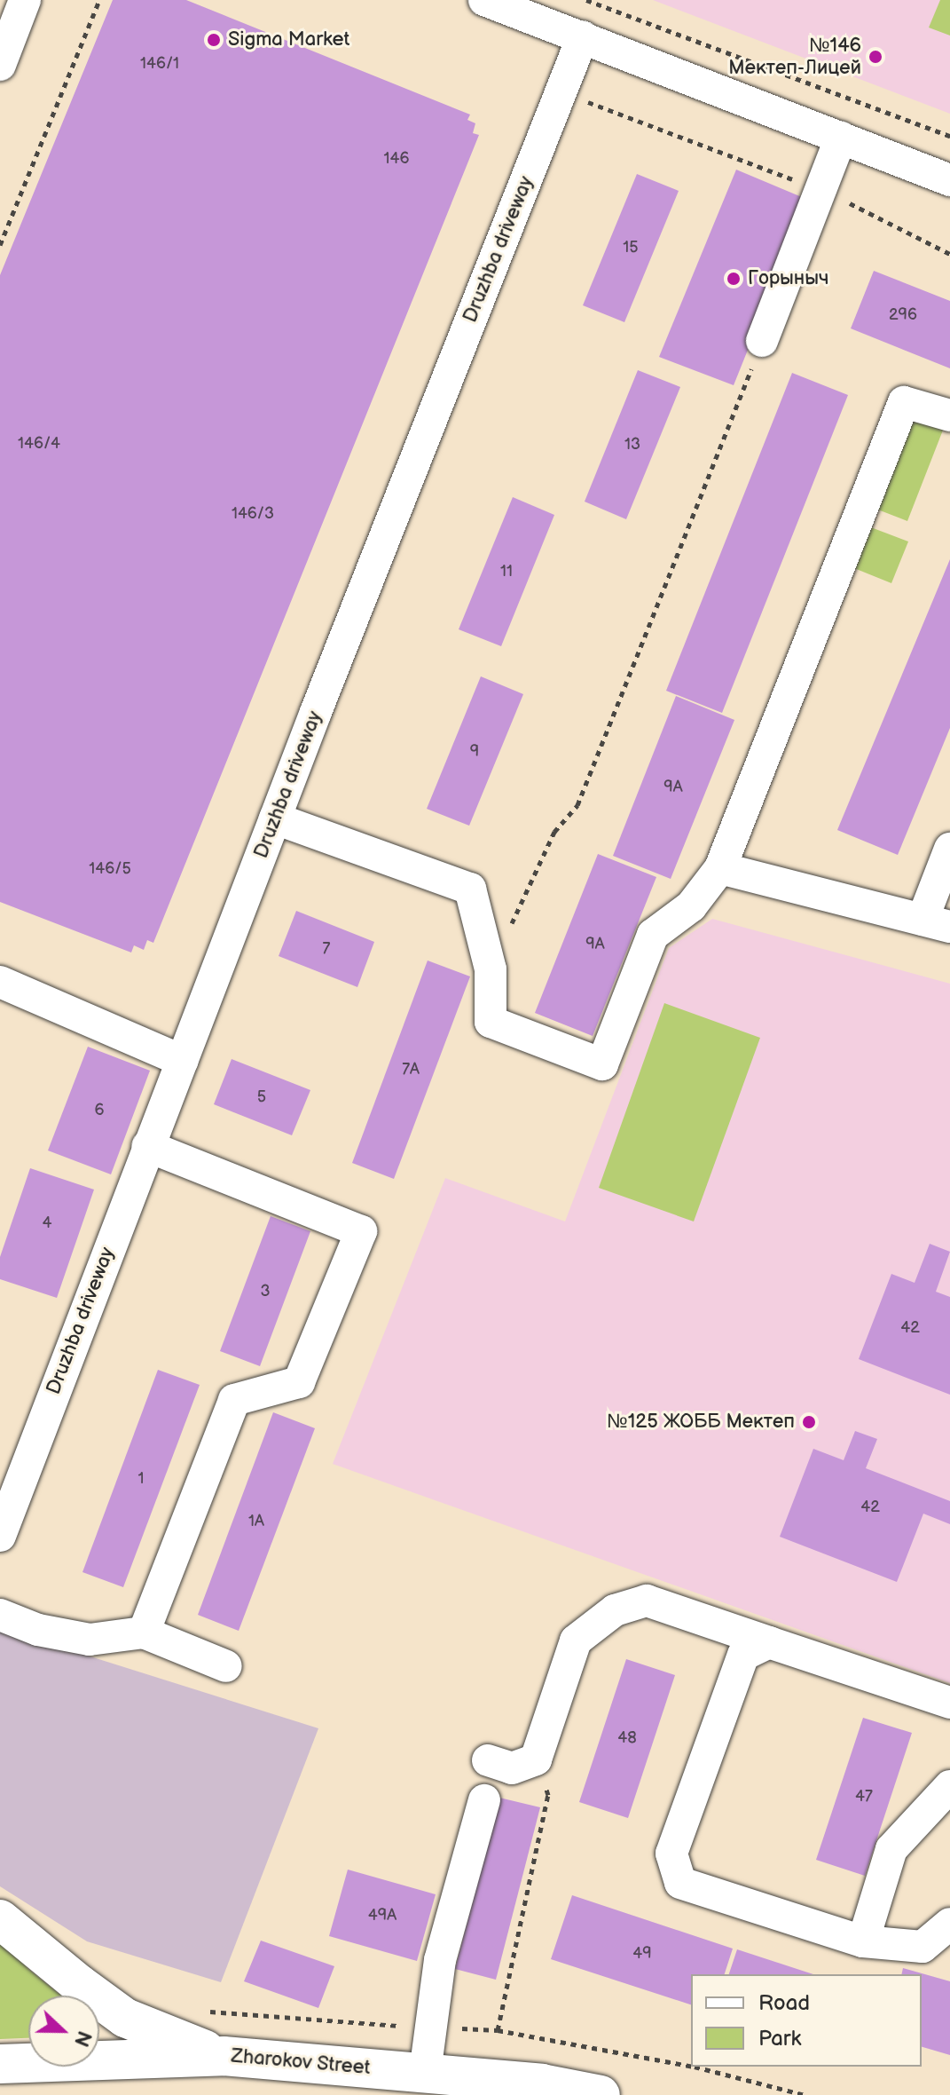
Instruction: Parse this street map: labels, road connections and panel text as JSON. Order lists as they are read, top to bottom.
{
  "streets": {
    "main road": ["Zharokov Street"],
    "street": ["Druzhba driveway"]
  },
  "places": [
    "Sigma Market",
    "№146 Мектеп-Лицей",
    "Горыныч",
    "№125 ЖОББ Мектеп"
  ],
  "house_numbers": [
    "146/1",
    "146",
    "15",
    "296",
    "146/4",
    "13",
    "146/3",
    "11",
    "9",
    "9А",
    "146/5",
    "9А",
    "7",
    "7А",
    "5",
    "6",
    "4",
    "3",
    "42",
    "1",
    "42",
    "1А",
    "48",
    "47",
    "49А",
    "49"
  ],
  "legend": ["Road", "Park"],
  "north": "right"
}
